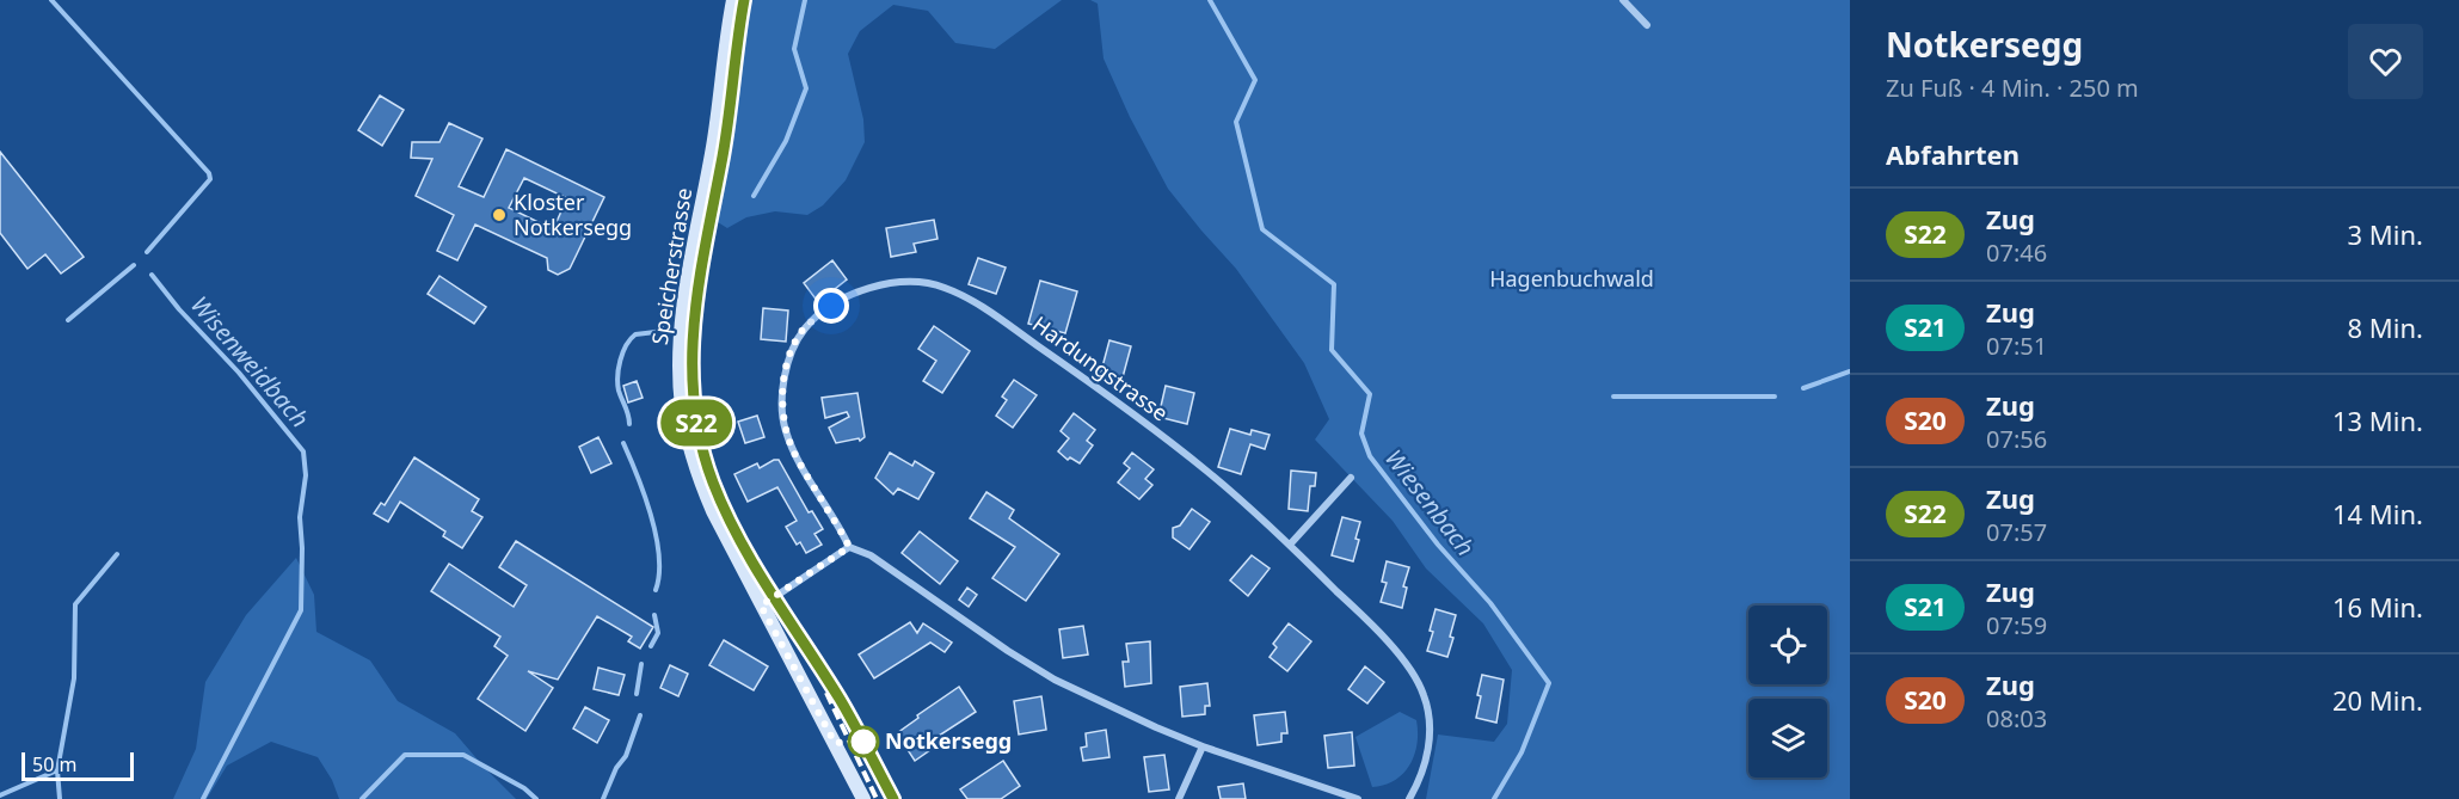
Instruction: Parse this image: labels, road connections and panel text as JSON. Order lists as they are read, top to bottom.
{
  "streets": {
    "main road": ["Speicherstrasse"],
    "street": ["Hardungstrasse"]
  },
  "water": ["Wisenweidbach", "Wiesenbach"],
  "parks": ["Hagenbuchwald"],
  "places": ["Kloster Notkersegg", "Notkersegg"],
  "scale_bar": "50 m",
  "page": {
    "on_map": "S22",
    "heading": [
      ["Notkersegg", "Zu Fuß · 4 Min. · 250 m"],
      "Abfahrten"
    ],
    "list": [
      {
        "mark": "S22",
        "name": "Zug",
        "note": "07:46",
        "value": "3 Min."
      },
      {
        "mark": "S21",
        "name": "Zug",
        "note": "07:51",
        "value": "8 Min."
      },
      {
        "mark": "S20",
        "name": "Zug",
        "note": "07:56",
        "value": "13 Min."
      },
      {
        "mark": "S22",
        "name": "Zug",
        "note": "07:57",
        "value": "14 Min."
      },
      {
        "mark": "S21",
        "name": "Zug",
        "note": "07:59",
        "value": "16 Min."
      },
      {
        "mark": "S20",
        "name": "Zug",
        "note": "08:03",
        "value": "20 Min."
      }
    ],
    "scale": "50 m"
  }
}
